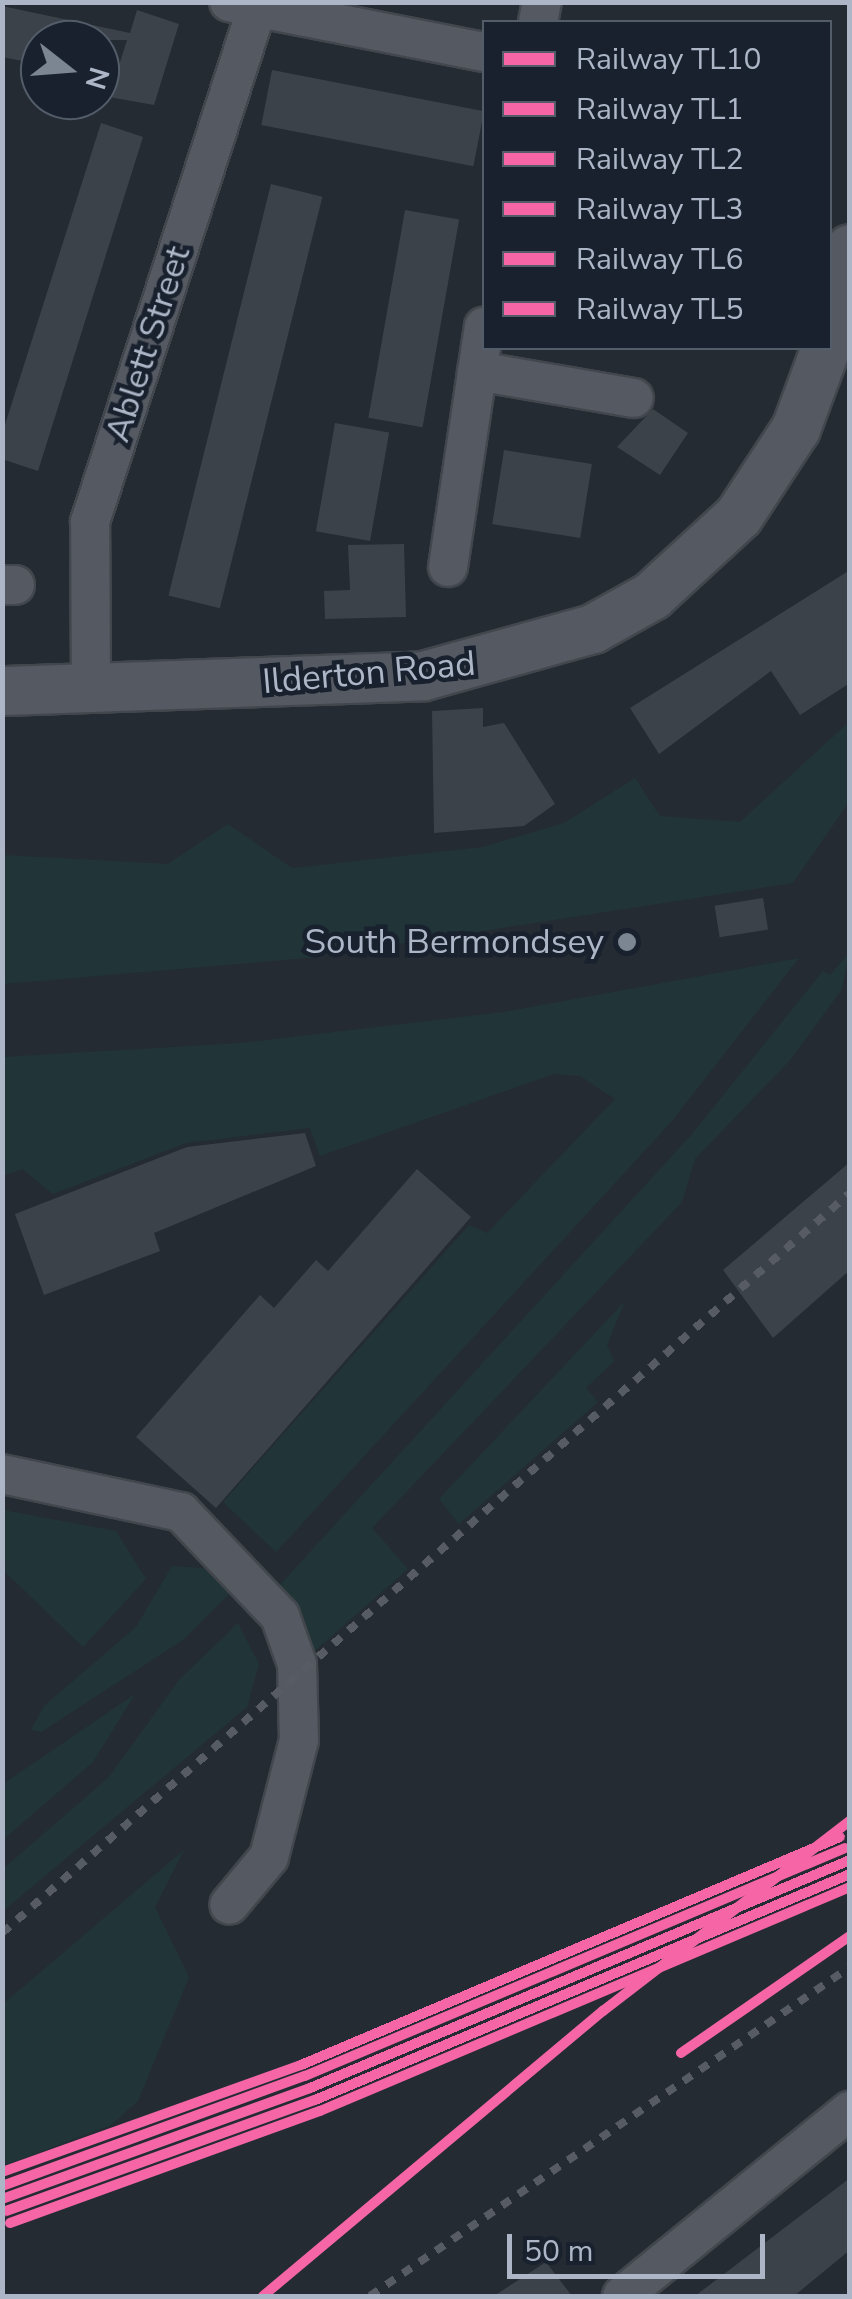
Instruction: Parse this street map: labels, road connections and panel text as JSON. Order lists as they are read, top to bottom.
{
  "streets": {
    "street": ["Ablett Street", "Ilderton Road"]
  },
  "crossings": [
    ["Ablett Street", "Ilderton Road"]
  ],
  "places": ["South Bermondsey"],
  "lines": [
    "rail line TL10",
    "rail line TL5",
    "rail line TL3",
    "rail line TL1",
    "rail line TL2",
    "rail line TL6"
  ],
  "legend": [
    "Railway TL10",
    "Railway TL1",
    "Railway TL2",
    "Railway TL3",
    "Railway TL6",
    "Railway TL5"
  ],
  "scale_bar": "50 m",
  "north": "right"
}
